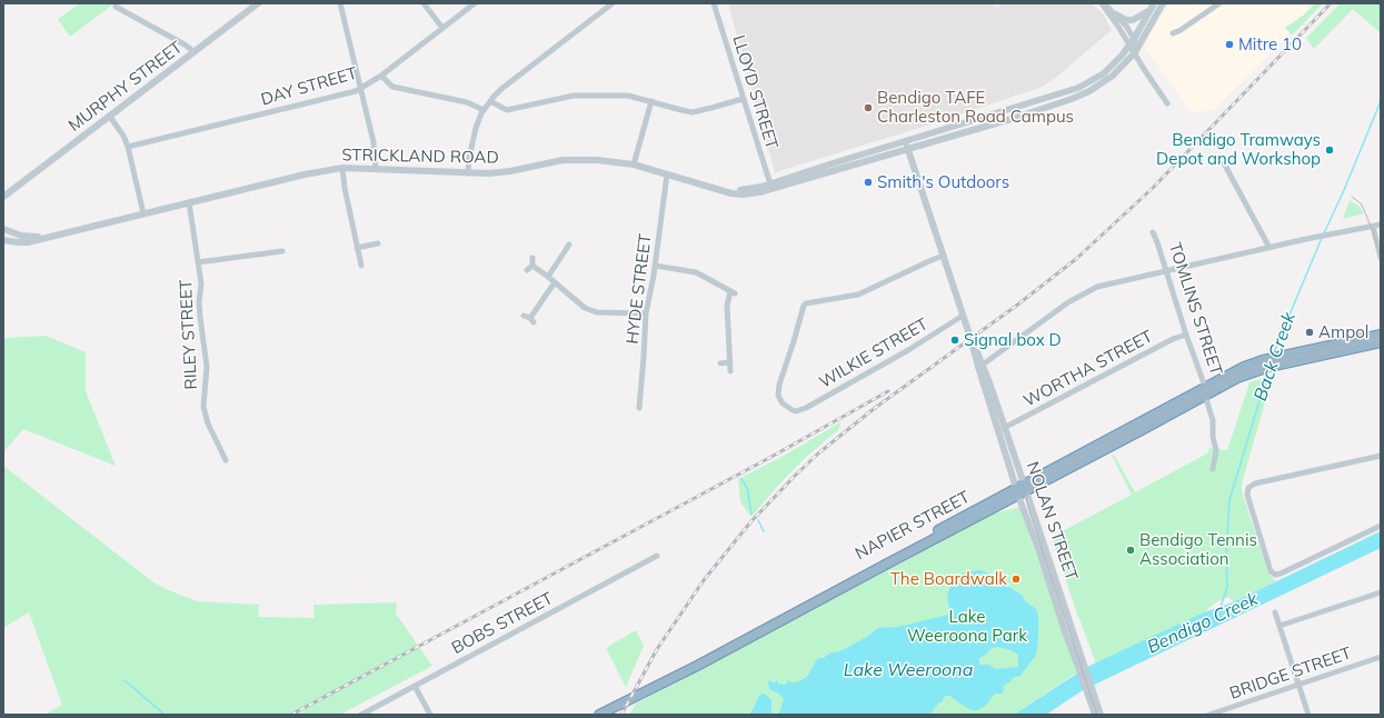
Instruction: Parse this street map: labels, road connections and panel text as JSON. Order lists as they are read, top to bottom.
{
  "streets": {
    "highway": ["NAPIER STREET"],
    "street": [
      "MURPHY STREET",
      "DAY STREET",
      "LLOYD STREET",
      "STRICKLAND ROAD",
      "HYDE STREET",
      "TOMLINS STREET",
      "RILEY STREET",
      "WILKIE STREET",
      "WORTHA STREET",
      "NOLAN STREET",
      "BOBS STREET",
      "BRIDGE STREET"
    ]
  },
  "crossings": [
    ["LLOYD STREET", "STRICKLAND ROAD"],
    ["STRICKLAND ROAD", "HYDE STREET"],
    ["STRICKLAND ROAD", "RILEY STREET"],
    ["TOMLINS STREET", "WORTHA STREET"],
    ["TOMLINS STREET", "NAPIER STREET"],
    ["WILKIE STREET", "NOLAN STREET"],
    ["WORTHA STREET", "NOLAN STREET"],
    ["NOLAN STREET", "NAPIER STREET"]
  ],
  "water": ["Back Creek", "Bendigo Creek", "Lake Weeroona"],
  "parks": ["Lake Weeroona Park"],
  "places": [
    "Mitre 10",
    "Bendigo TAFE Charleston Road Campus",
    "Bendigo Tramways Depot and Workshop",
    "Smith's Outdoors",
    "Ampol",
    "Signal box D",
    "Bendigo Tennis Association",
    "The Boardwalk"
  ]
}
